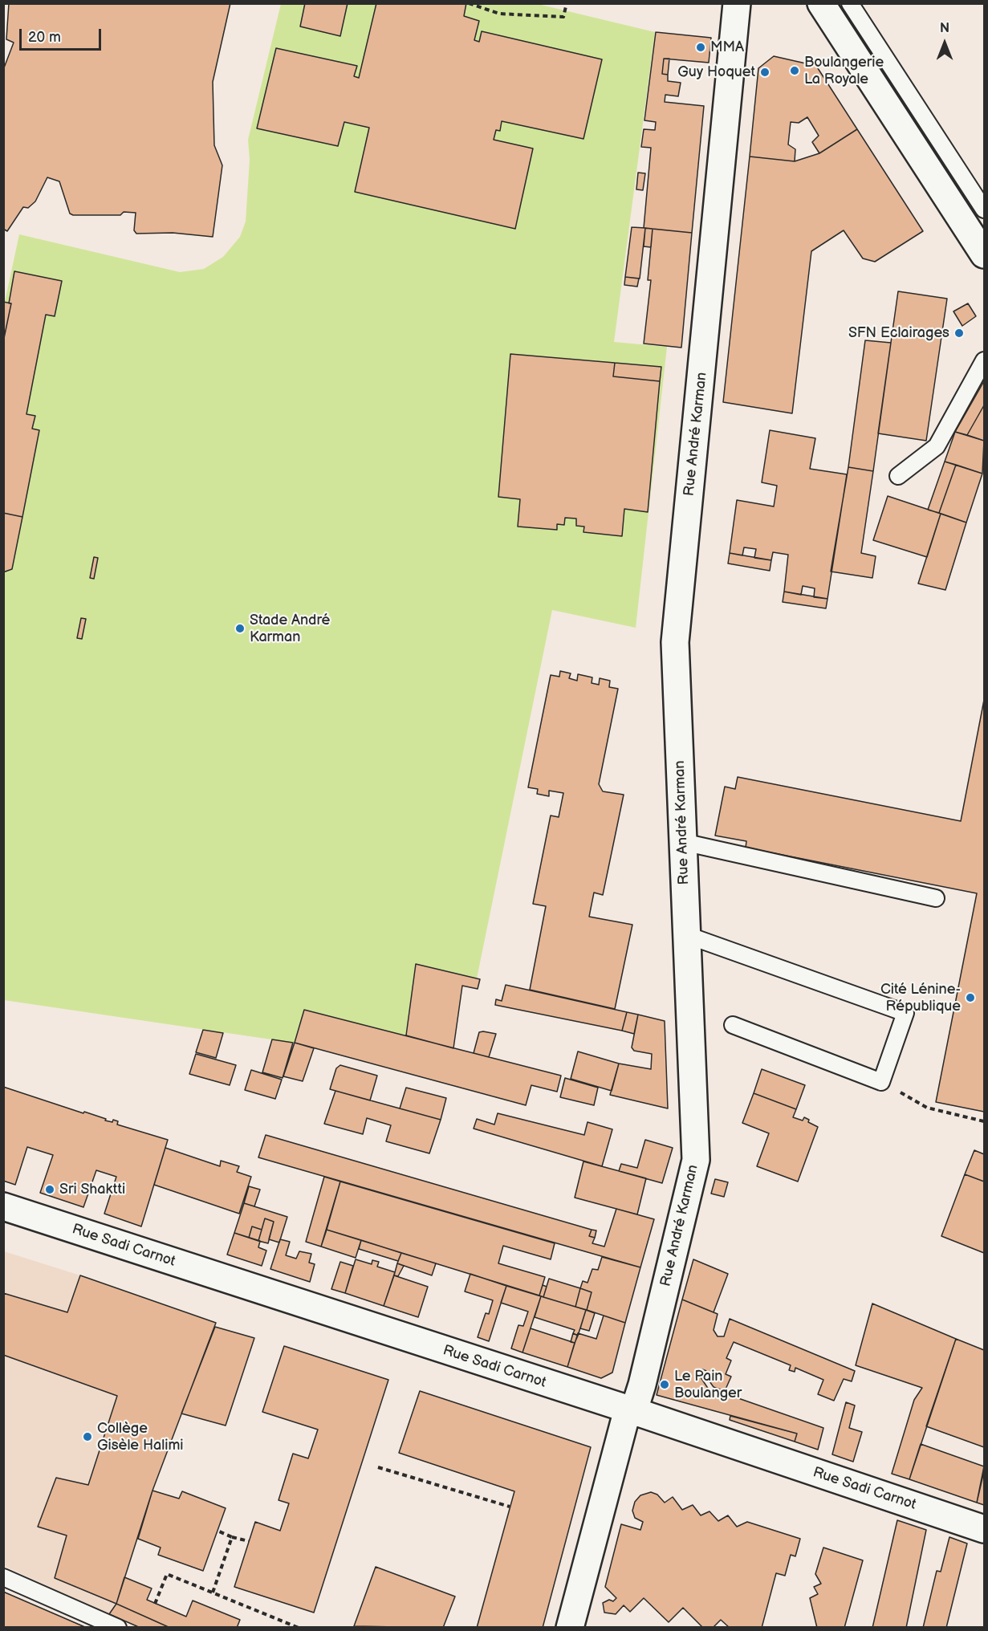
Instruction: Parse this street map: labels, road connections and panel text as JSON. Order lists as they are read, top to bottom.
{
  "streets": {
    "street": ["Rue André Karman", "Rue Sadi Carnot"]
  },
  "crossings": [
    ["Rue André Karman", "Rue Sadi Carnot"]
  ],
  "places": [
    "MMA",
    "Boulangerie La Royale",
    "Guy Hoquet",
    "SFN Eclairages",
    "Stade André Karman",
    "Cité Lénine- République",
    "Sri Shaktti",
    "Le Pain Boulanger",
    "Collège Gisèle Halimi"
  ],
  "scale_bar": "20 m",
  "north": "top"
}
